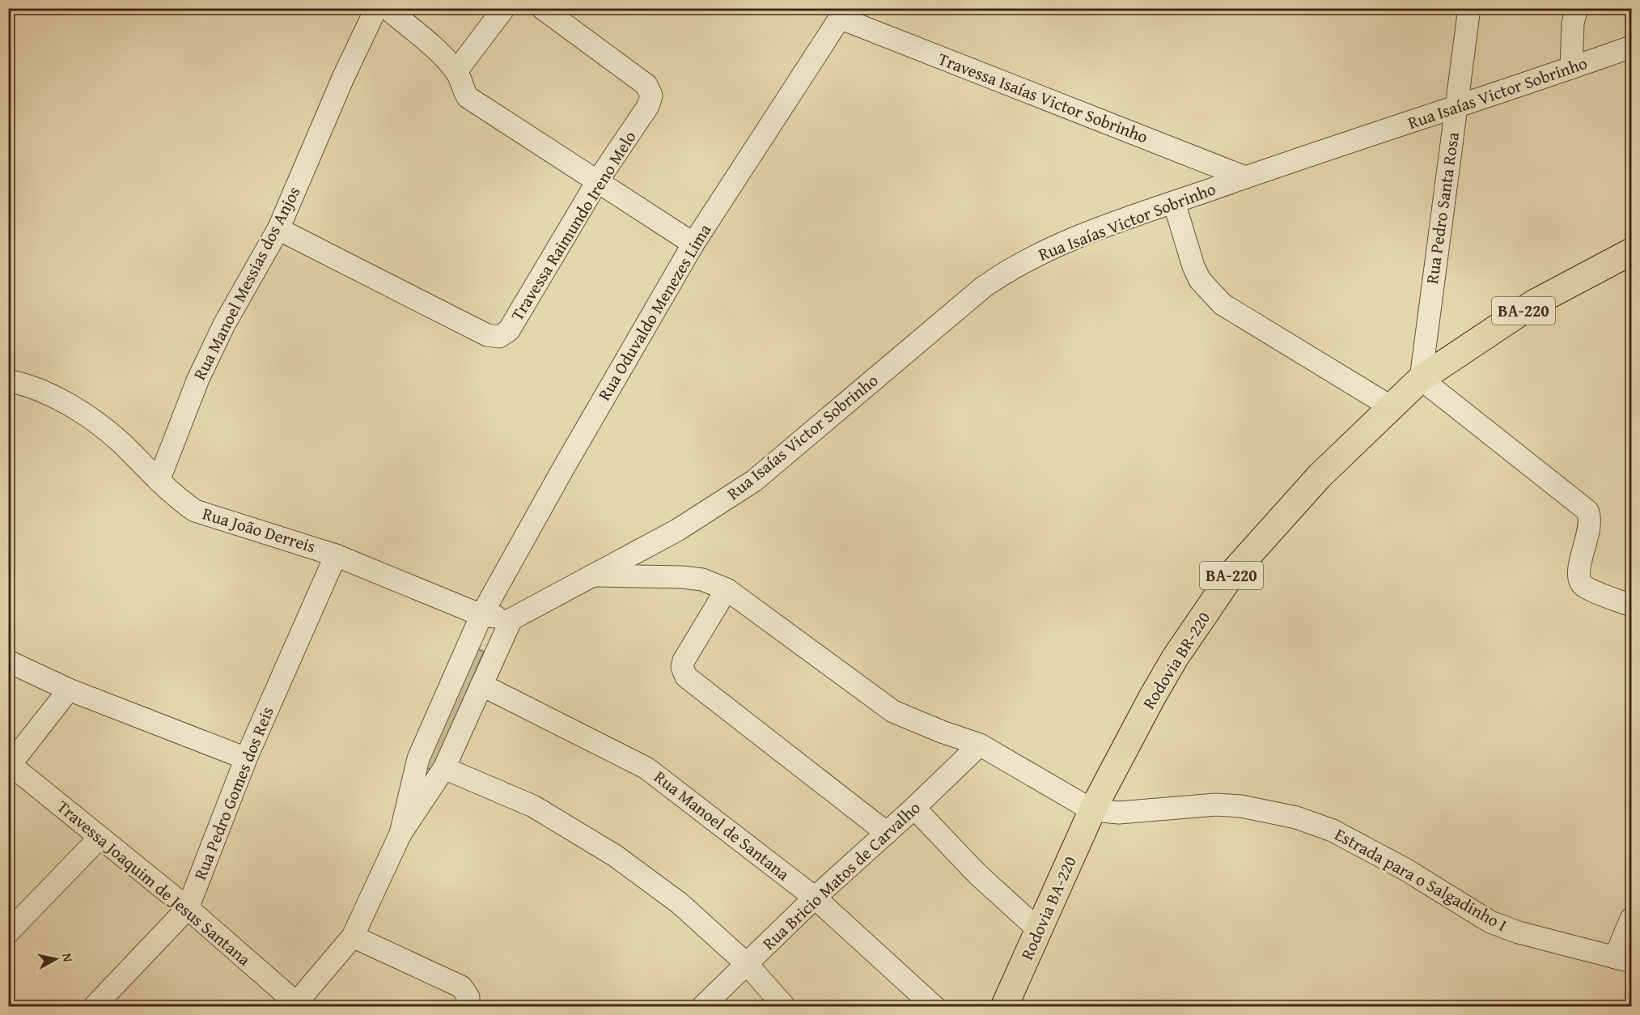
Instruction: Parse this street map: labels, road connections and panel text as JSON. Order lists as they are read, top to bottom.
{
  "streets": {
    "main road": ["BA-220", "Rodovia BR-220", "Rodovia BA-220"],
    "street": [
      "Rua Isaías Victor Sobrinho",
      "Travessa Isaías Victor Sobrinho",
      "Rua Pedro Santa Rosa",
      "Travessa Raimundo Ireno Melo",
      "Rua Manoel Messias dos Anjos",
      "Rua Oduvaldo Menezes Lima",
      "Rua João Derreis",
      "Rua Pedro Gomes dos Reis",
      "Rua Manoel de Santana",
      "Rua Bricio Matos de Carvalho",
      "Estrada para o Salgadinho I",
      "Travessa Joaquim de Jesus Santana"
    ]
  },
  "crossings": [
    ["Rua Isaías Victor Sobrinho", "Travessa Isaías Victor Sobrinho"],
    ["Rua Isaías Victor Sobrinho", "Rua Pedro Santa Rosa"],
    ["Rua Isaías Victor Sobrinho", "Rua João Derreis"],
    ["Travessa Isaías Victor Sobrinho", "Rua Oduvaldo Menezes Lima"],
    ["Rua Pedro Santa Rosa", "BA-220"],
    ["Rua Pedro Santa Rosa", "Rodovia BR-220"],
    ["Travessa Raimundo Ireno Melo", "Rua Manoel Messias dos Anjos"],
    ["Rua Manoel Messias dos Anjos", "Rua João Derreis"],
    ["BA-220", "Rodovia BR-220"],
    ["Rua Oduvaldo Menezes Lima", "Rua João Derreis"],
    ["Rua João Derreis", "Rua Pedro Gomes dos Reis"],
    ["Rodovia BR-220", "Estrada para o Salgadinho I"],
    ["Rodovia BR-220", "Rodovia BA-220"],
    ["Rua Pedro Gomes dos Reis", "Travessa Joaquim de Jesus Santana"],
    ["Rua Manoel de Santana", "Rua Bricio Matos de Carvalho"],
    ["Estrada para o Salgadinho I", "Rodovia BA-220"]
  ],
  "north": "right"
}
